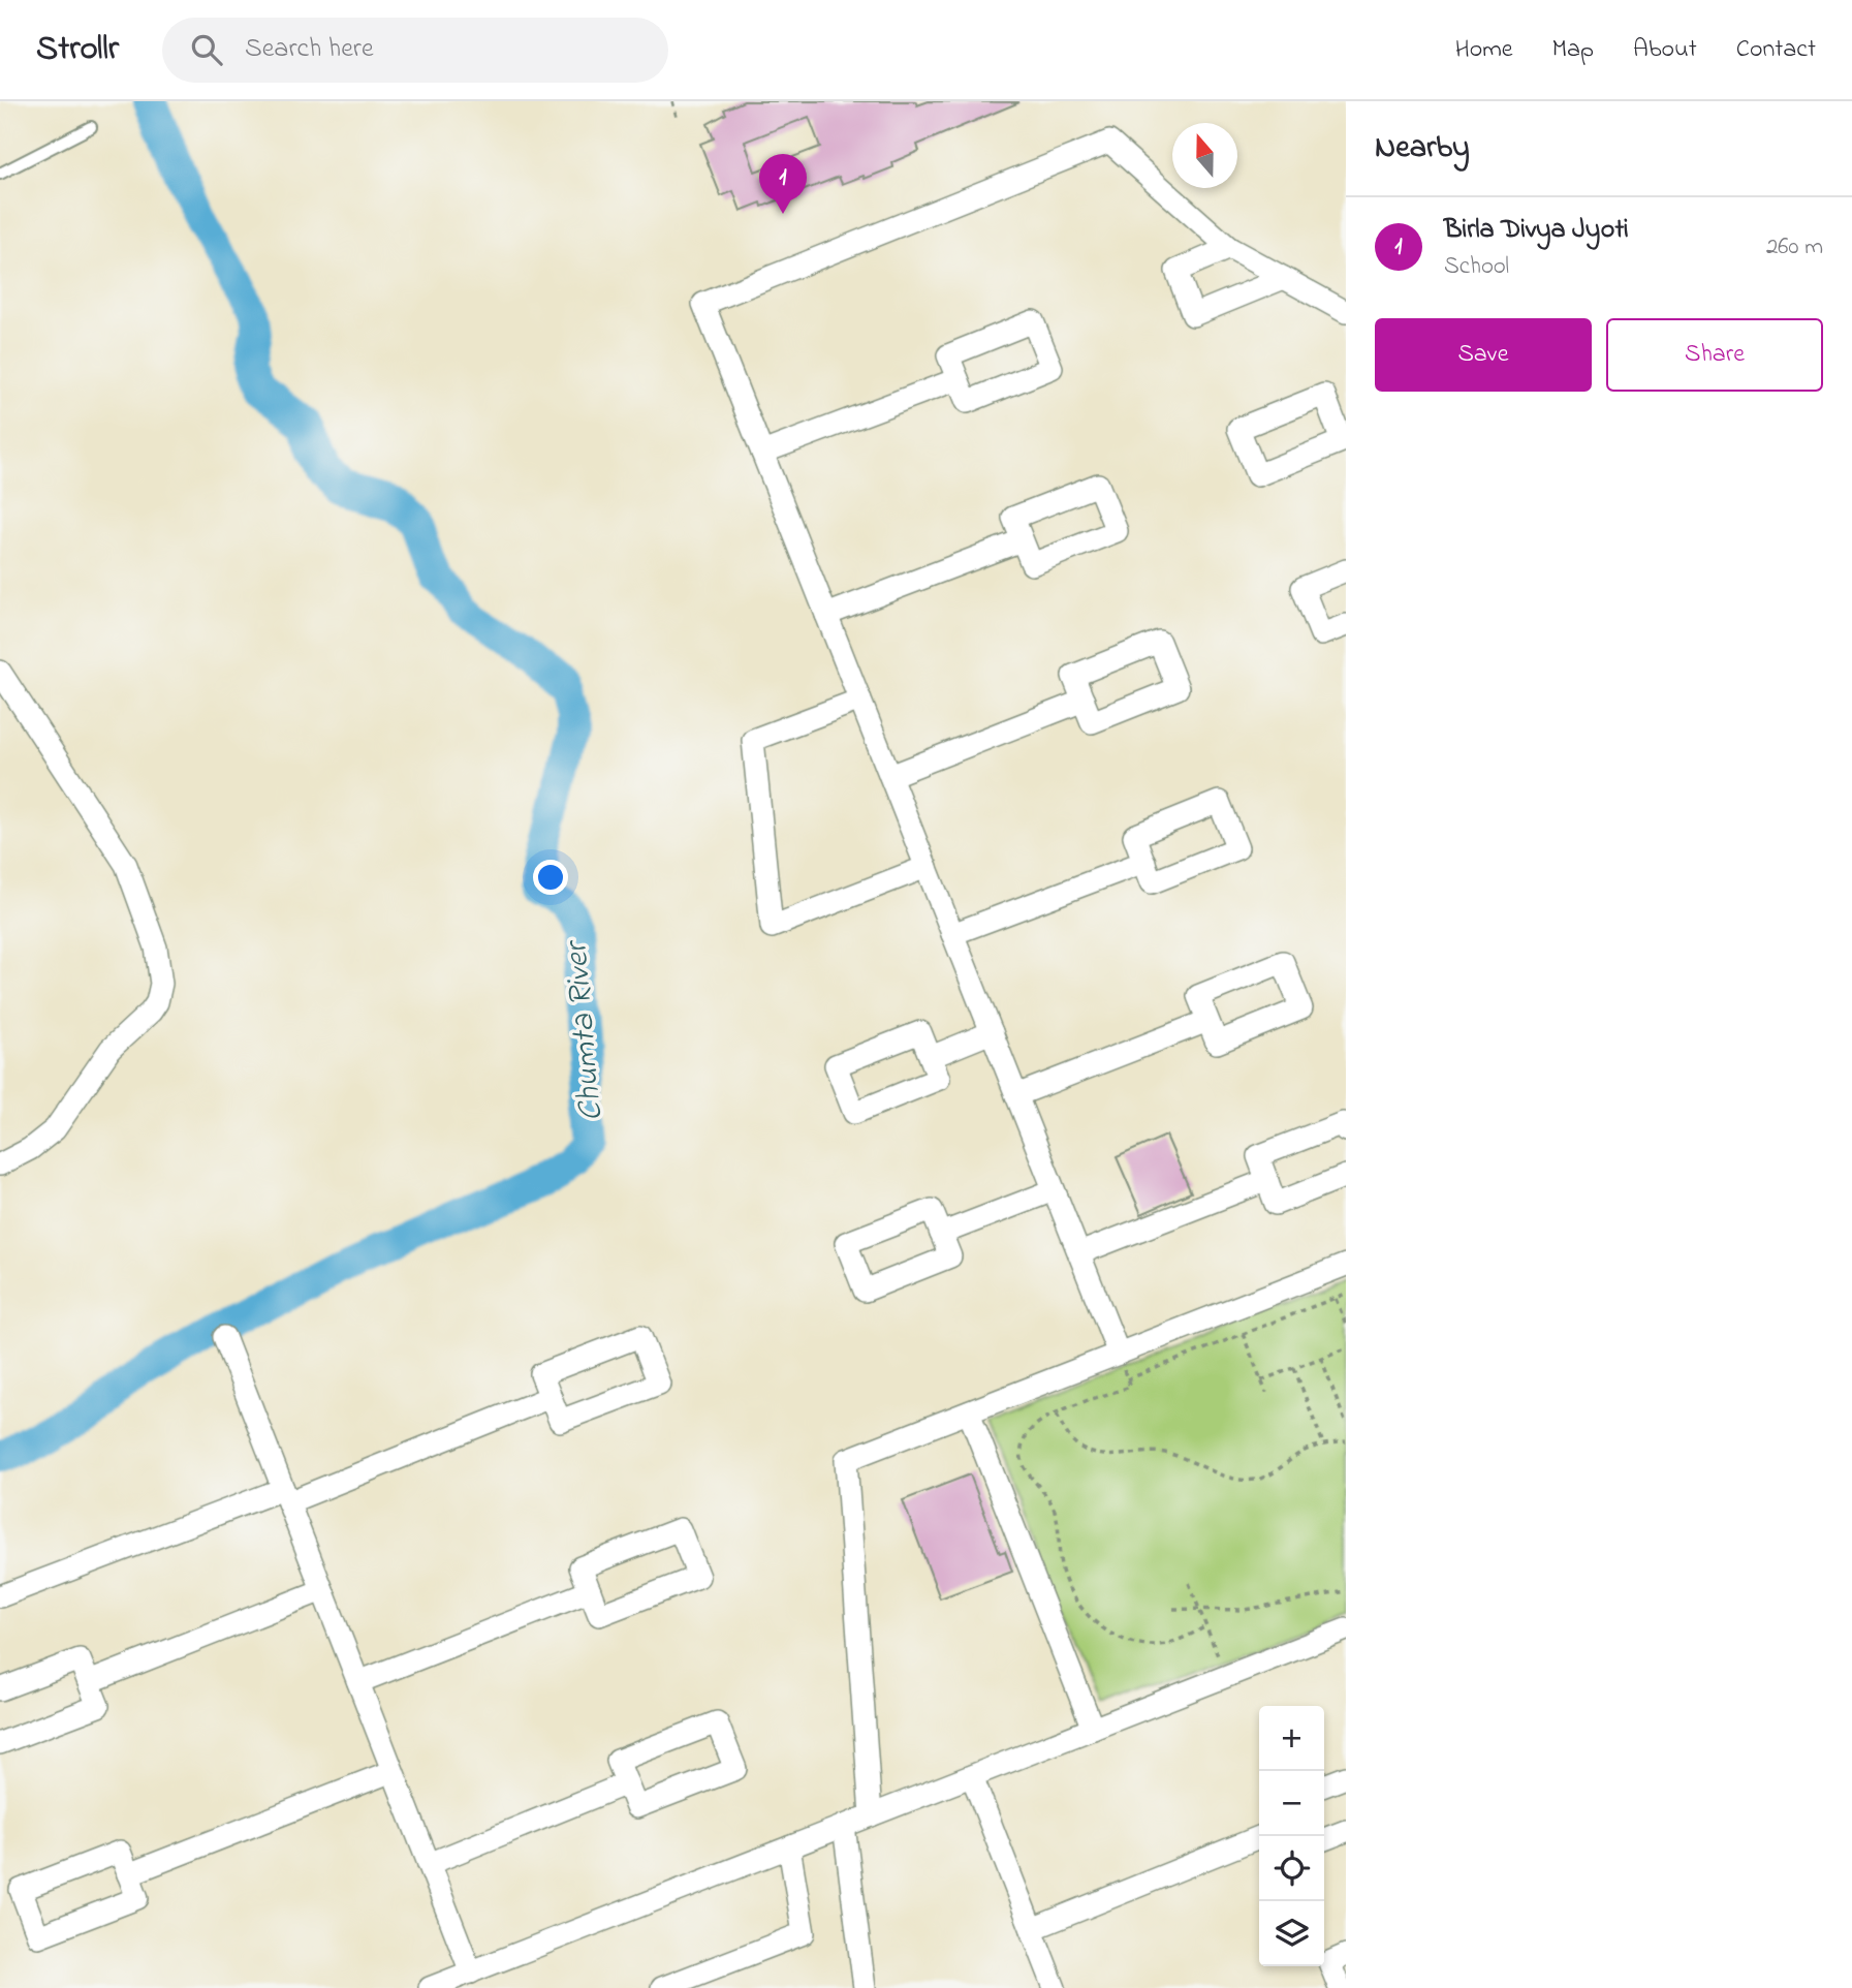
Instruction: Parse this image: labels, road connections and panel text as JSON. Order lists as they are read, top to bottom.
{
  "water": ["Chumta River"],
  "north": "top",
  "page": {
    "header": "Strollr",
    "search": "Search here",
    "nav": [
      "Home",
      "Map",
      "About",
      "Contact"
    ],
    "heading": "Nearby",
    "pins": "1",
    "list": [
      {
        "mark": "1",
        "name": "Birla Divya Jyoti",
        "note": "School",
        "value": "260 m"
      }
    ],
    "buttons": ["Save", "Share"],
    "map_buttons": ["+", "−"]
  }
}
